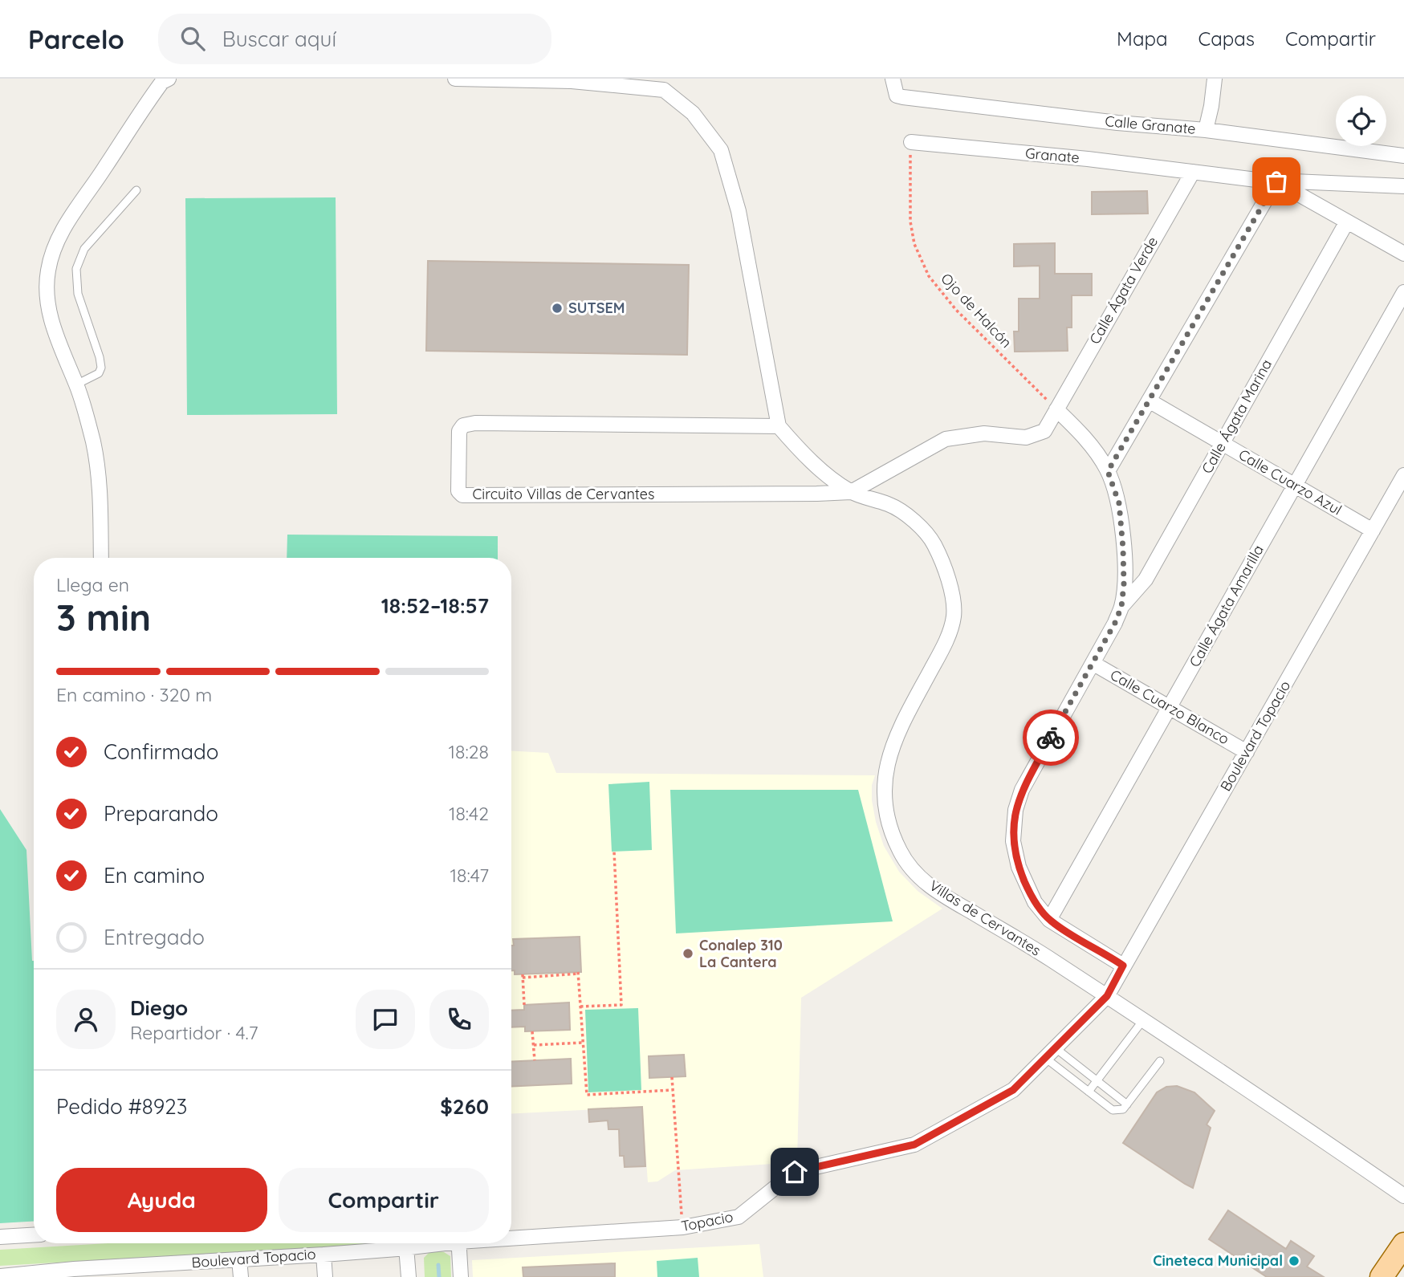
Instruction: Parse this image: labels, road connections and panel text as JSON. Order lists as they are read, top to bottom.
{
  "streets": {
    "street": [
      "Calle Granate",
      "Granate",
      "Calle Ágata Verde",
      "Calle Ágata Marina",
      "Calle Cuarzo Azul",
      "Circuito Villas de Cervantes",
      "Calle Ágata Amarilla",
      "Calle Cuarzo Blanco",
      "Boulevard Topacio",
      "Villas de Cervantes",
      "Topacio"
    ],
    "path": ["Ojo de Halcón"]
  },
  "crossings": [
    ["Granate", "Calle Ágata Verde"],
    ["Granate", "Ojo de Halcón"],
    ["Calle Ágata Verde", "Ojo de Halcón"],
    ["Calle Ágata Verde", "Circuito Villas de Cervantes"],
    ["Calle Ágata Verde", "Villas de Cervantes"],
    ["Calle Ágata Marina", "Calle Cuarzo Azul"],
    ["Calle Cuarzo Azul", "Calle Ágata Amarilla"],
    ["Calle Cuarzo Azul", "Boulevard Topacio"],
    ["Circuito Villas de Cervantes", "Villas de Cervantes"],
    ["Calle Ágata Amarilla", "Calle Cuarzo Blanco"],
    ["Calle Cuarzo Blanco", "Boulevard Topacio"],
    ["Boulevard Topacio", "Villas de Cervantes"],
    ["Boulevard Topacio", "Topacio"],
    ["Villas de Cervantes", "Topacio"]
  ],
  "places": ["SUTSEM", "Conalep 310 La Cantera", "Cineteca Municipal"],
  "page": {
    "header": "Parcelo",
    "search": "Buscar aquí",
    "nav": ["Mapa", "Capas", "Compartir"],
    "heading": ["3 min", "Llega en", "18:52–18:57"],
    "panel": [
      "Diego",
      "Repartidor · 4.7",
      "Pedido #8923",
      "$260"
    ],
    "bar": "En camino · 320 m",
    "list": [
      ["Confirmado", "18:28"],
      ["Preparando", "18:42"],
      ["En camino", "18:47"],
      "Entregado"
    ],
    "buttons": ["Ayuda", "Compartir"]
  }
}
